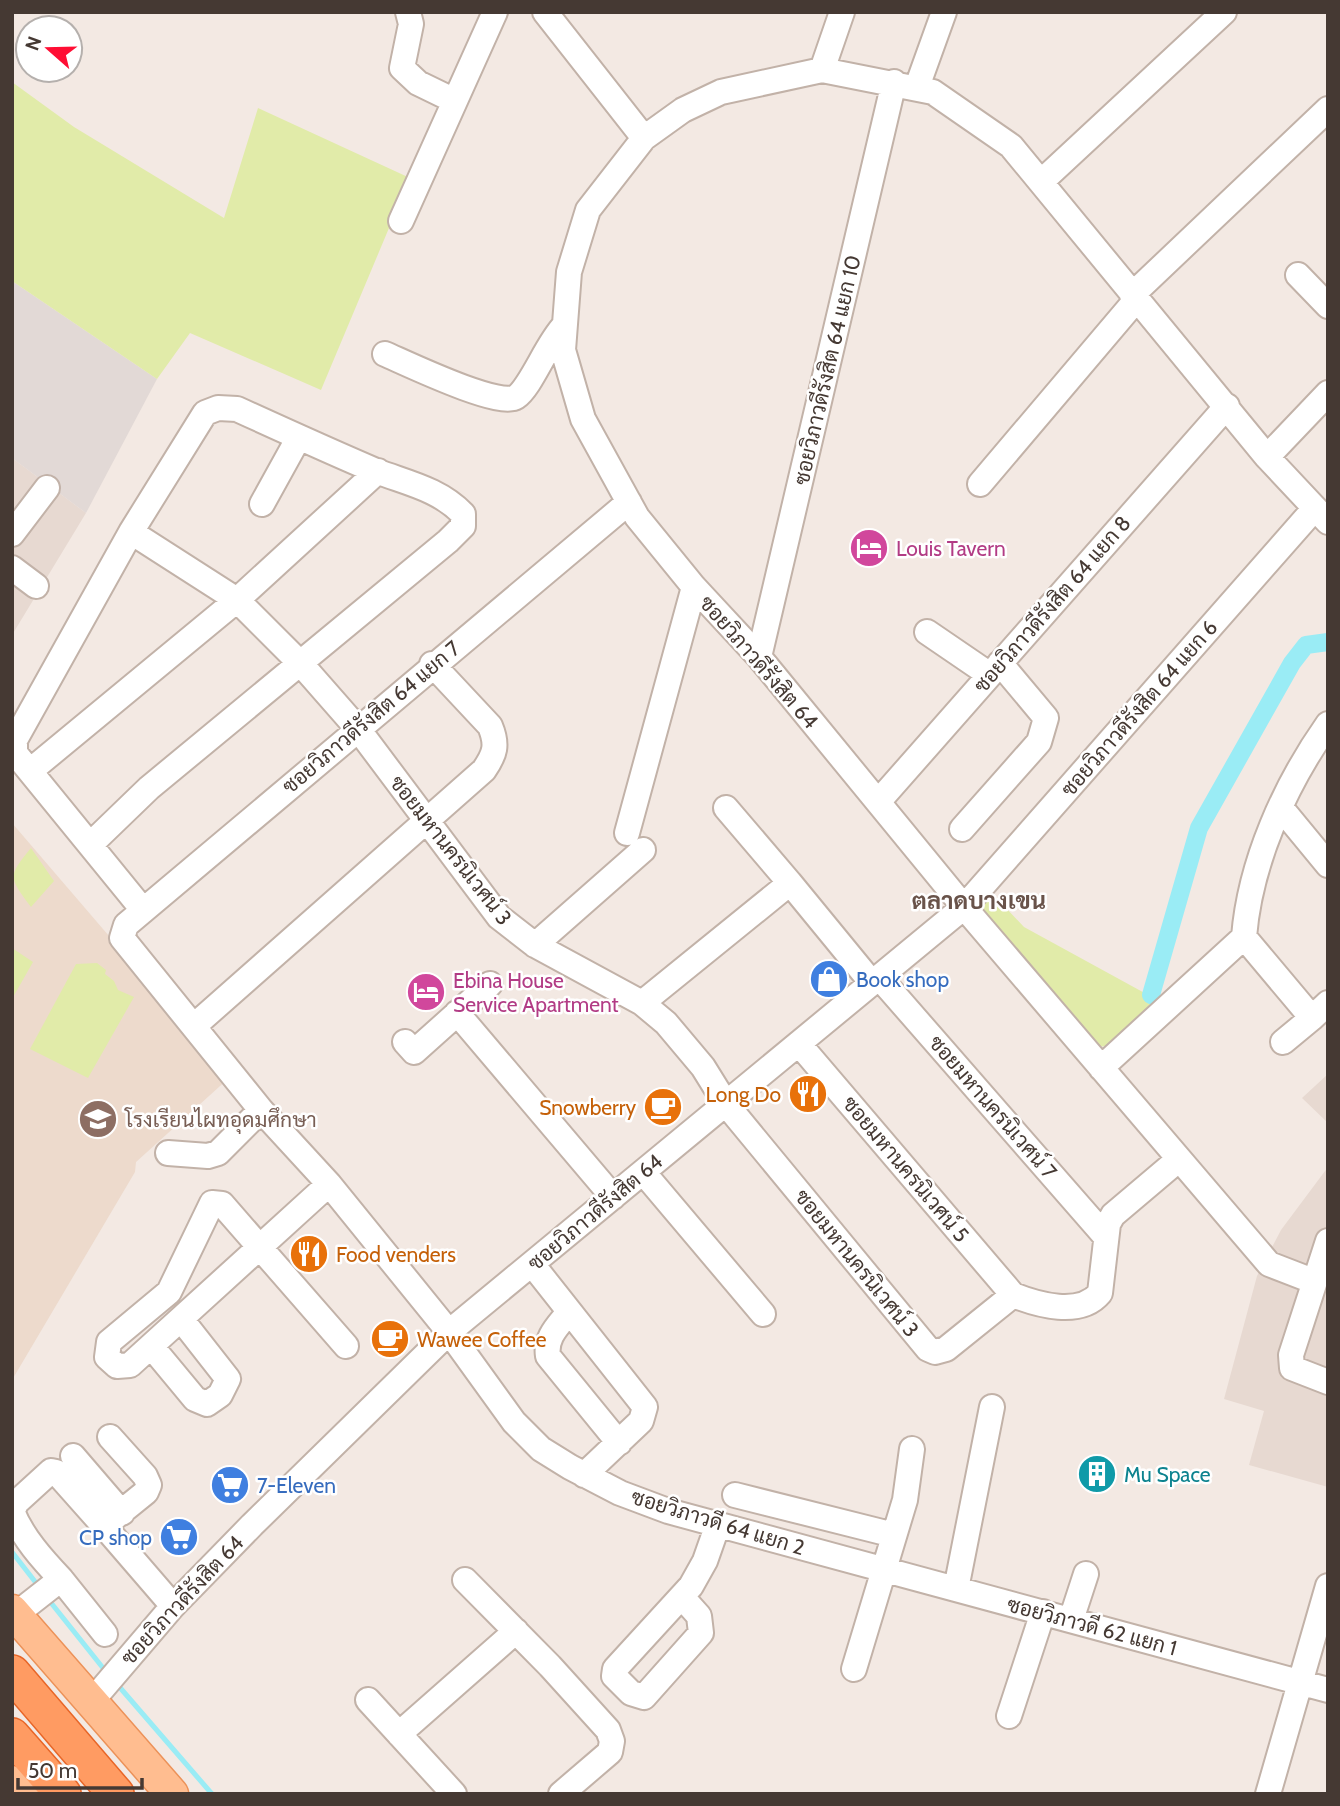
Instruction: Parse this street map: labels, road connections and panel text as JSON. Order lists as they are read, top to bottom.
{
  "streets": {
    "street": [
      "ซอยวิภาวดีรังสิต 64 แยก 10",
      "ซอยวิภาวดีรังสิต 64 แยก 8",
      "ซอยวิภาวดีรังสิต 64",
      "ซอยวิภาวดีรังสิต 64 แยก 6",
      "ซอยวิภาวดีรังสิต 64 แยก 7",
      "ซอยมหานครนิเวศน์ 3",
      "ซอยมหานครนิเวศน์ 7",
      "ซอยมหานครนิเวศน์ 5",
      "ซอยวิภาวดี 64 แยก 2",
      "ซอยวิภาวดี 62 แยก 1"
    ]
  },
  "crossings": [
    ["ซอยวิภาวดีรังสิต 64 แยก 10", "ซอยวิภาวดีรังสิต 64"],
    ["ซอยวิภาวดีรังสิต 64 แยก 8", "ซอยวิภาวดีรังสิต 64"],
    ["ซอยวิภาวดีรังสิต 64", "ซอยวิภาวดีรังสิต 64 แยก 6"],
    ["ซอยวิภาวดีรังสิต 64", "ซอยวิภาวดีรังสิต 64 แยก 7"],
    ["ซอยวิภาวดีรังสิต 64", "ซอยมหานครนิเวศน์ 3"],
    ["ซอยวิภาวดีรังสิต 64", "ซอยมหานครนิเวศน์ 7"],
    ["ซอยวิภาวดีรังสิต 64", "ซอยมหานครนิเวศน์ 5"],
    ["ซอยวิภาวดีรังสิต 64", "ซอยวิภาวดี 64 แยก 2"],
    ["ซอยวิภาวดีรังสิต 64 แยก 7", "ซอยมหานครนิเวศน์ 3"],
    ["ซอยวิภาวดีรังสิต 64 แยก 7", "ซอยวิภาวดี 64 แยก 2"],
    ["ซอยมหานครนิเวศน์ 3", "ซอยมหานครนิเวศน์ 5"],
    ["ซอยวิภาวดี 64 แยก 2", "ซอยวิภาวดี 62 แยก 1"]
  ],
  "districts": ["ตลาดบางเขน"],
  "places": {
    "hotel": ["Louis Tavern", "Ebina House Service Apartment"],
    "shop": ["Book shop"],
    "restaurant": ["Long Do", "Food venders"],
    "cafe": ["Snowberry", "Wawee Coffee"],
    "school or university": ["โรงเรียนไผทอุดมศึกษา"],
    "building": ["Mu Space"],
    "supermarket": ["7-Eleven", "CP shop"]
  },
  "scale_bar": "50 m",
  "north": "left"
}
